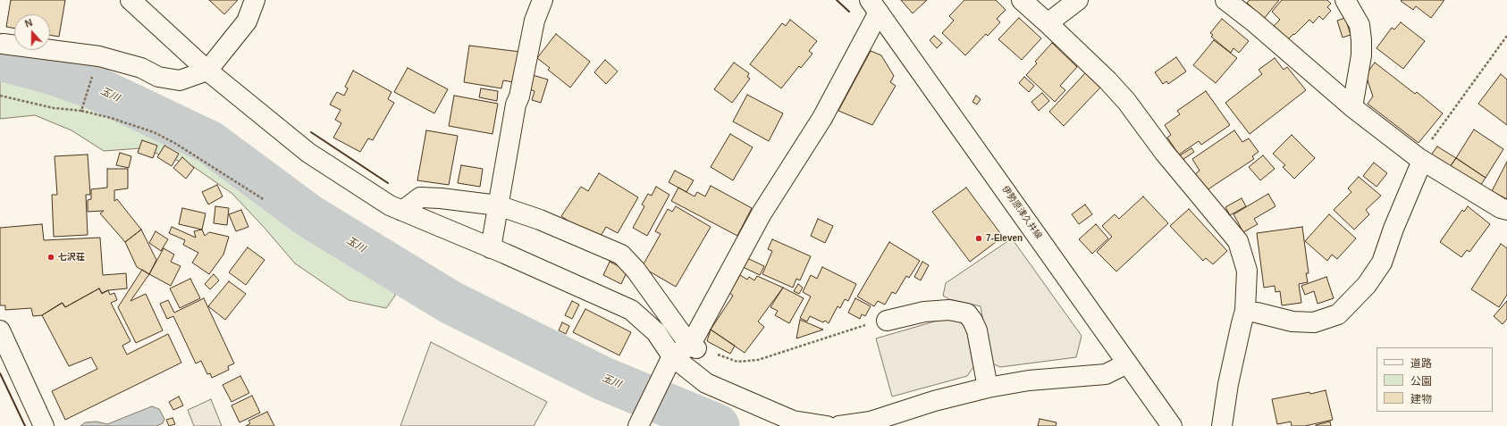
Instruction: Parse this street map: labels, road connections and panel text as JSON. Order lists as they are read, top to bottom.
{
  "streets": {
    "street": ["伊勢原津久井線"]
  },
  "water": ["玉川"],
  "places": ["7-Eleven", "七沢荘"],
  "legend": ["道路", "公園", "建物"],
  "north": "top"
}
